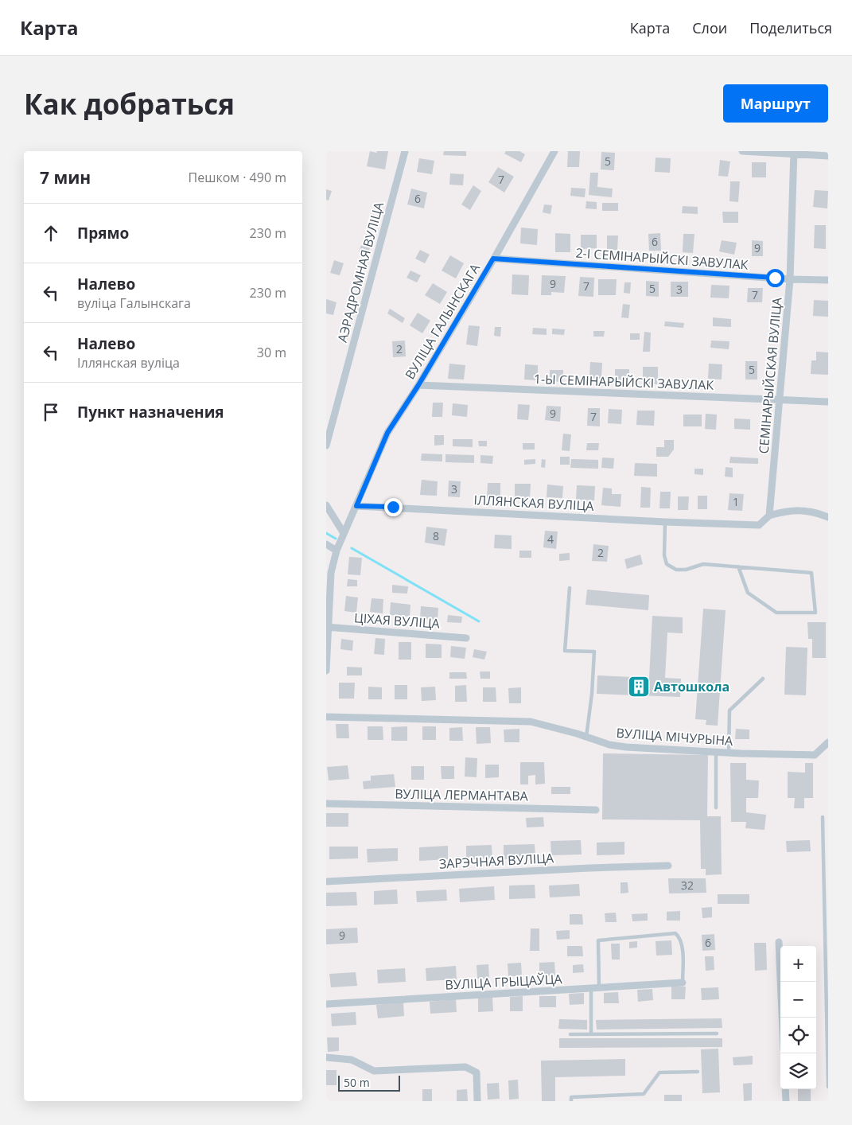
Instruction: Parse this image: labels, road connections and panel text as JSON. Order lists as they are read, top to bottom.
{
  "streets": {
    "street": [
      "2-І СЕМІНАРЫЙСКІ ЗАВУЛАК",
      "АЭРАДРОМНАЯ ВУЛІЦА",
      "ВУЛІЦА ГАЛЫНСКАГА",
      "СЕМІНАРЫЙСКАЯ ВУЛІЦА",
      "1-Ы СЕМІНАРЫЙСКІ ЗАВУЛАК",
      "ІЛЛЯНСКАЯ ВУЛІЦА",
      "ЦІХАЯ ВУЛІЦА",
      "ВУЛІЦА МІЧУРЫНА",
      "ВУЛІЦА ЛЕРМАНТАВА",
      "ЗАРЭЧНАЯ ВУЛІЦА",
      "ВУЛІЦА ГРЫЦАЎЦА"
    ]
  },
  "crossings": [
    ["2-І СЕМІНАРЫЙСКІ ЗАВУЛАК", "ВУЛІЦА ГАЛЫНСКАГА"],
    ["2-І СЕМІНАРЫЙСКІ ЗАВУЛАК", "СЕМІНАРЫЙСКАЯ ВУЛІЦА"],
    ["ВУЛІЦА ГАЛЫНСКАГА", "1-Ы СЕМІНАРЫЙСКІ ЗАВУЛАК"],
    ["ВУЛІЦА ГАЛЫНСКАГА", "ІЛЛЯНСКАЯ ВУЛІЦА"],
    ["СЕМІНАРЫЙСКАЯ ВУЛІЦА", "1-Ы СЕМІНАРЫЙСКІ ЗАВУЛАК"],
    ["СЕМІНАРЫЙСКАЯ ВУЛІЦА", "ІЛЛЯНСКАЯ ВУЛІЦА"]
  ],
  "places": {
    "building": ["Автошкола"]
  },
  "house_numbers": [
    "5",
    "7",
    "6",
    "6",
    "9",
    "9",
    "7",
    "5",
    "3",
    "7",
    "2",
    "5",
    "9",
    "7",
    "3",
    "1",
    "8",
    "4",
    "2",
    "32",
    "9",
    "6"
  ],
  "scale_bar": "50 m",
  "page": {
    "header": "Карта",
    "nav": ["Карта", "Слои", "Поделиться"],
    "buttons": "Маршрут",
    "title": "Как добраться",
    "heading": ["7 мин", "Пешком · 490 m"],
    "list": [
      ["Прямо", "230 m"],
      ["Налево", "вуліца Галынскага", "230 m"],
      ["Налево", "Іллянская вуліца", "30 m"],
      "Пункт назначения"
    ],
    "map_buttons": ["+", "−"],
    "scale": "50 m"
  }
}
